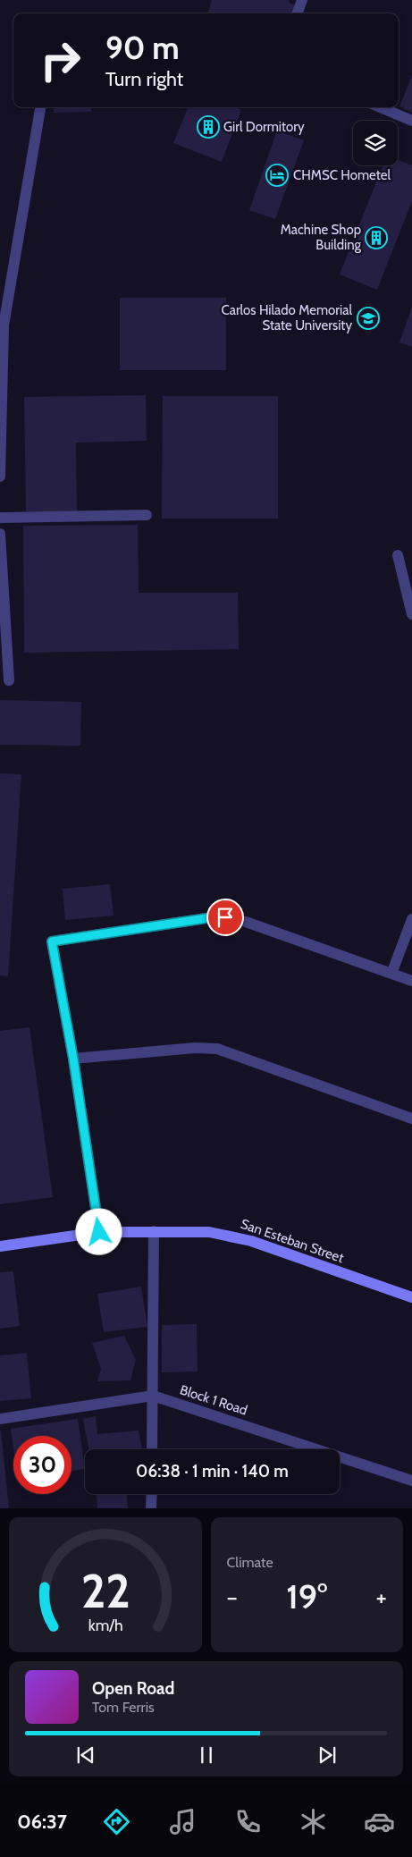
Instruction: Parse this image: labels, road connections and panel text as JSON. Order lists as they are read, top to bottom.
{
  "streets": {
    "street": ["San Esteban Street", "Block 1 Road"]
  },
  "places": {
    "building": ["Girl Dormitory", "Machine Shop Building"],
    "hotel": ["CHMSC Hometel"],
    "school or university": ["Carlos Hilado Memorial State University"]
  },
  "page": {
    "turn": ["90 m", "Turn right"],
    "limit": "30",
    "trip": "06:38 · 1 min · 140 m",
    "tile": "Climate",
    "heat": ["−", "19°", "+"],
    "song": ["Open Road", "Tom Ferris"],
    "tabs": "06:37",
    "gauge": ["22", "km/h"]
  }
}
